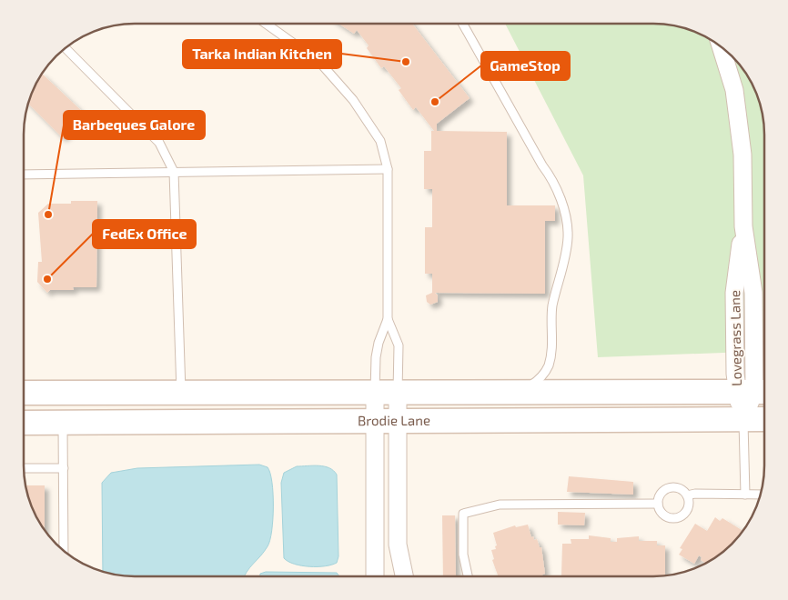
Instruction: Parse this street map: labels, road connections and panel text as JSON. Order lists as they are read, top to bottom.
{
  "streets": {
    "main road": ["Brodie Lane"],
    "street": ["Lovegrass Lane"]
  },
  "crossings": [
    ["Lovegrass Lane", "Brodie Lane"]
  ],
  "places": [
    "Tarka Indian Kitchen",
    "GameStop",
    "Barbeques Galore",
    "FedEx Office"
  ]
}
